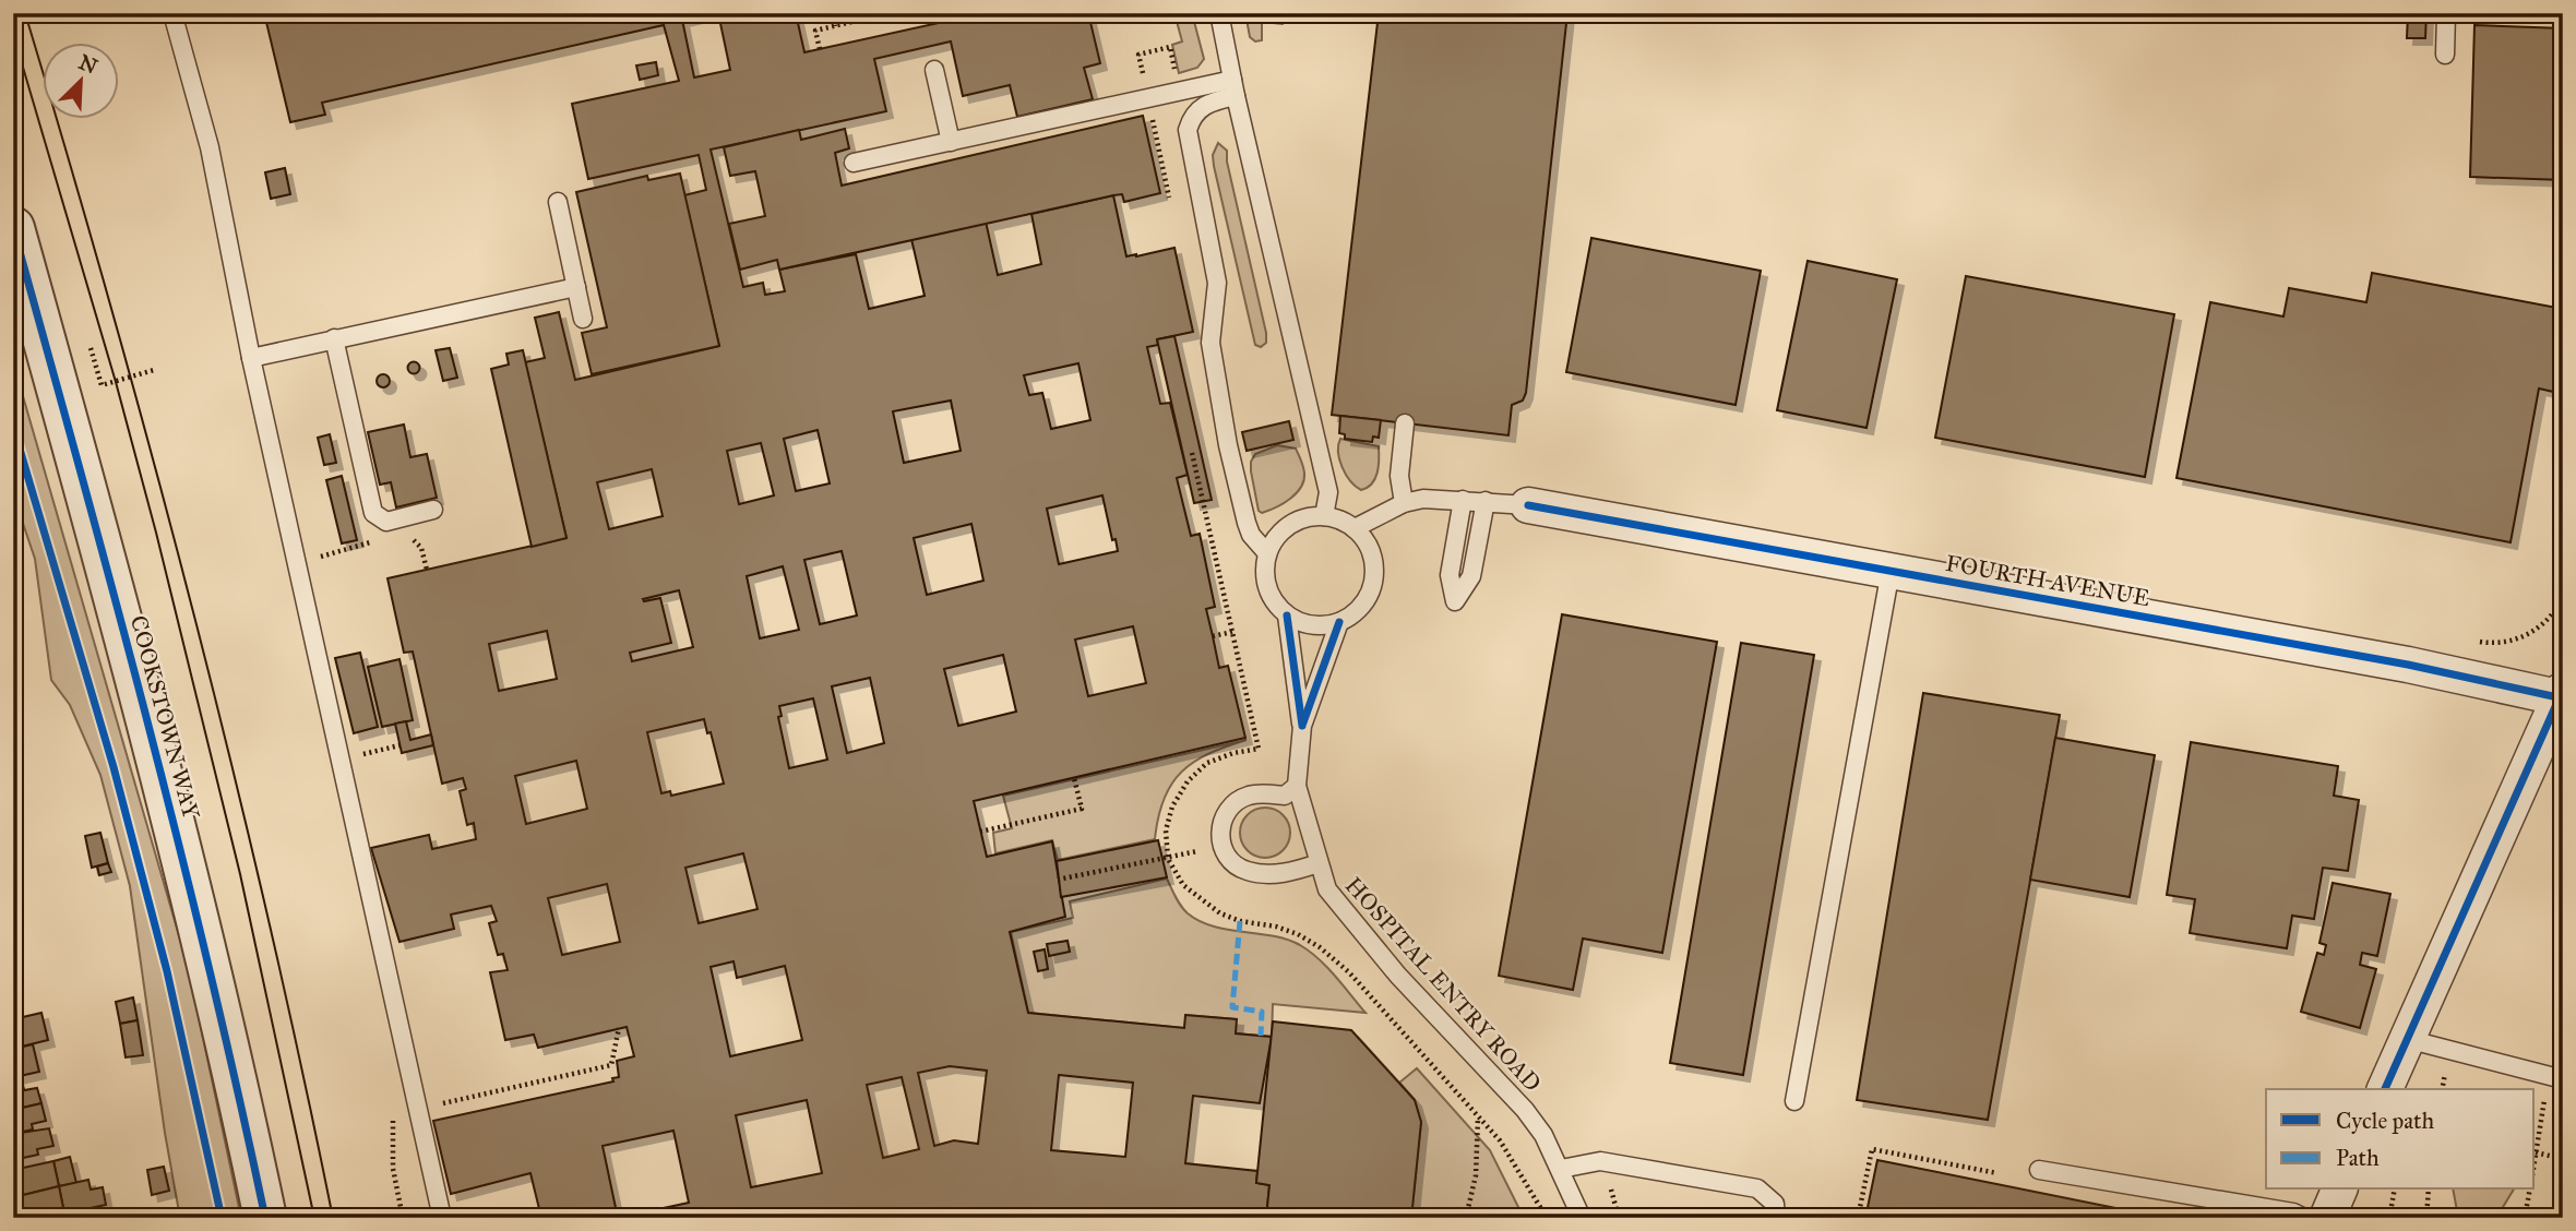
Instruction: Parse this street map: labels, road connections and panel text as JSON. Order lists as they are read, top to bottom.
{
  "streets": {
    "street": ["FOURTH AVENUE", "COOKSTOWN WAY"],
    "lane": ["HOSPITAL ENTRY ROAD"]
  },
  "crossings": [
    ["FOURTH AVENUE", "HOSPITAL ENTRY ROAD"]
  ],
  "legend": ["Cycle path", "Path"],
  "north": "top right"
}
